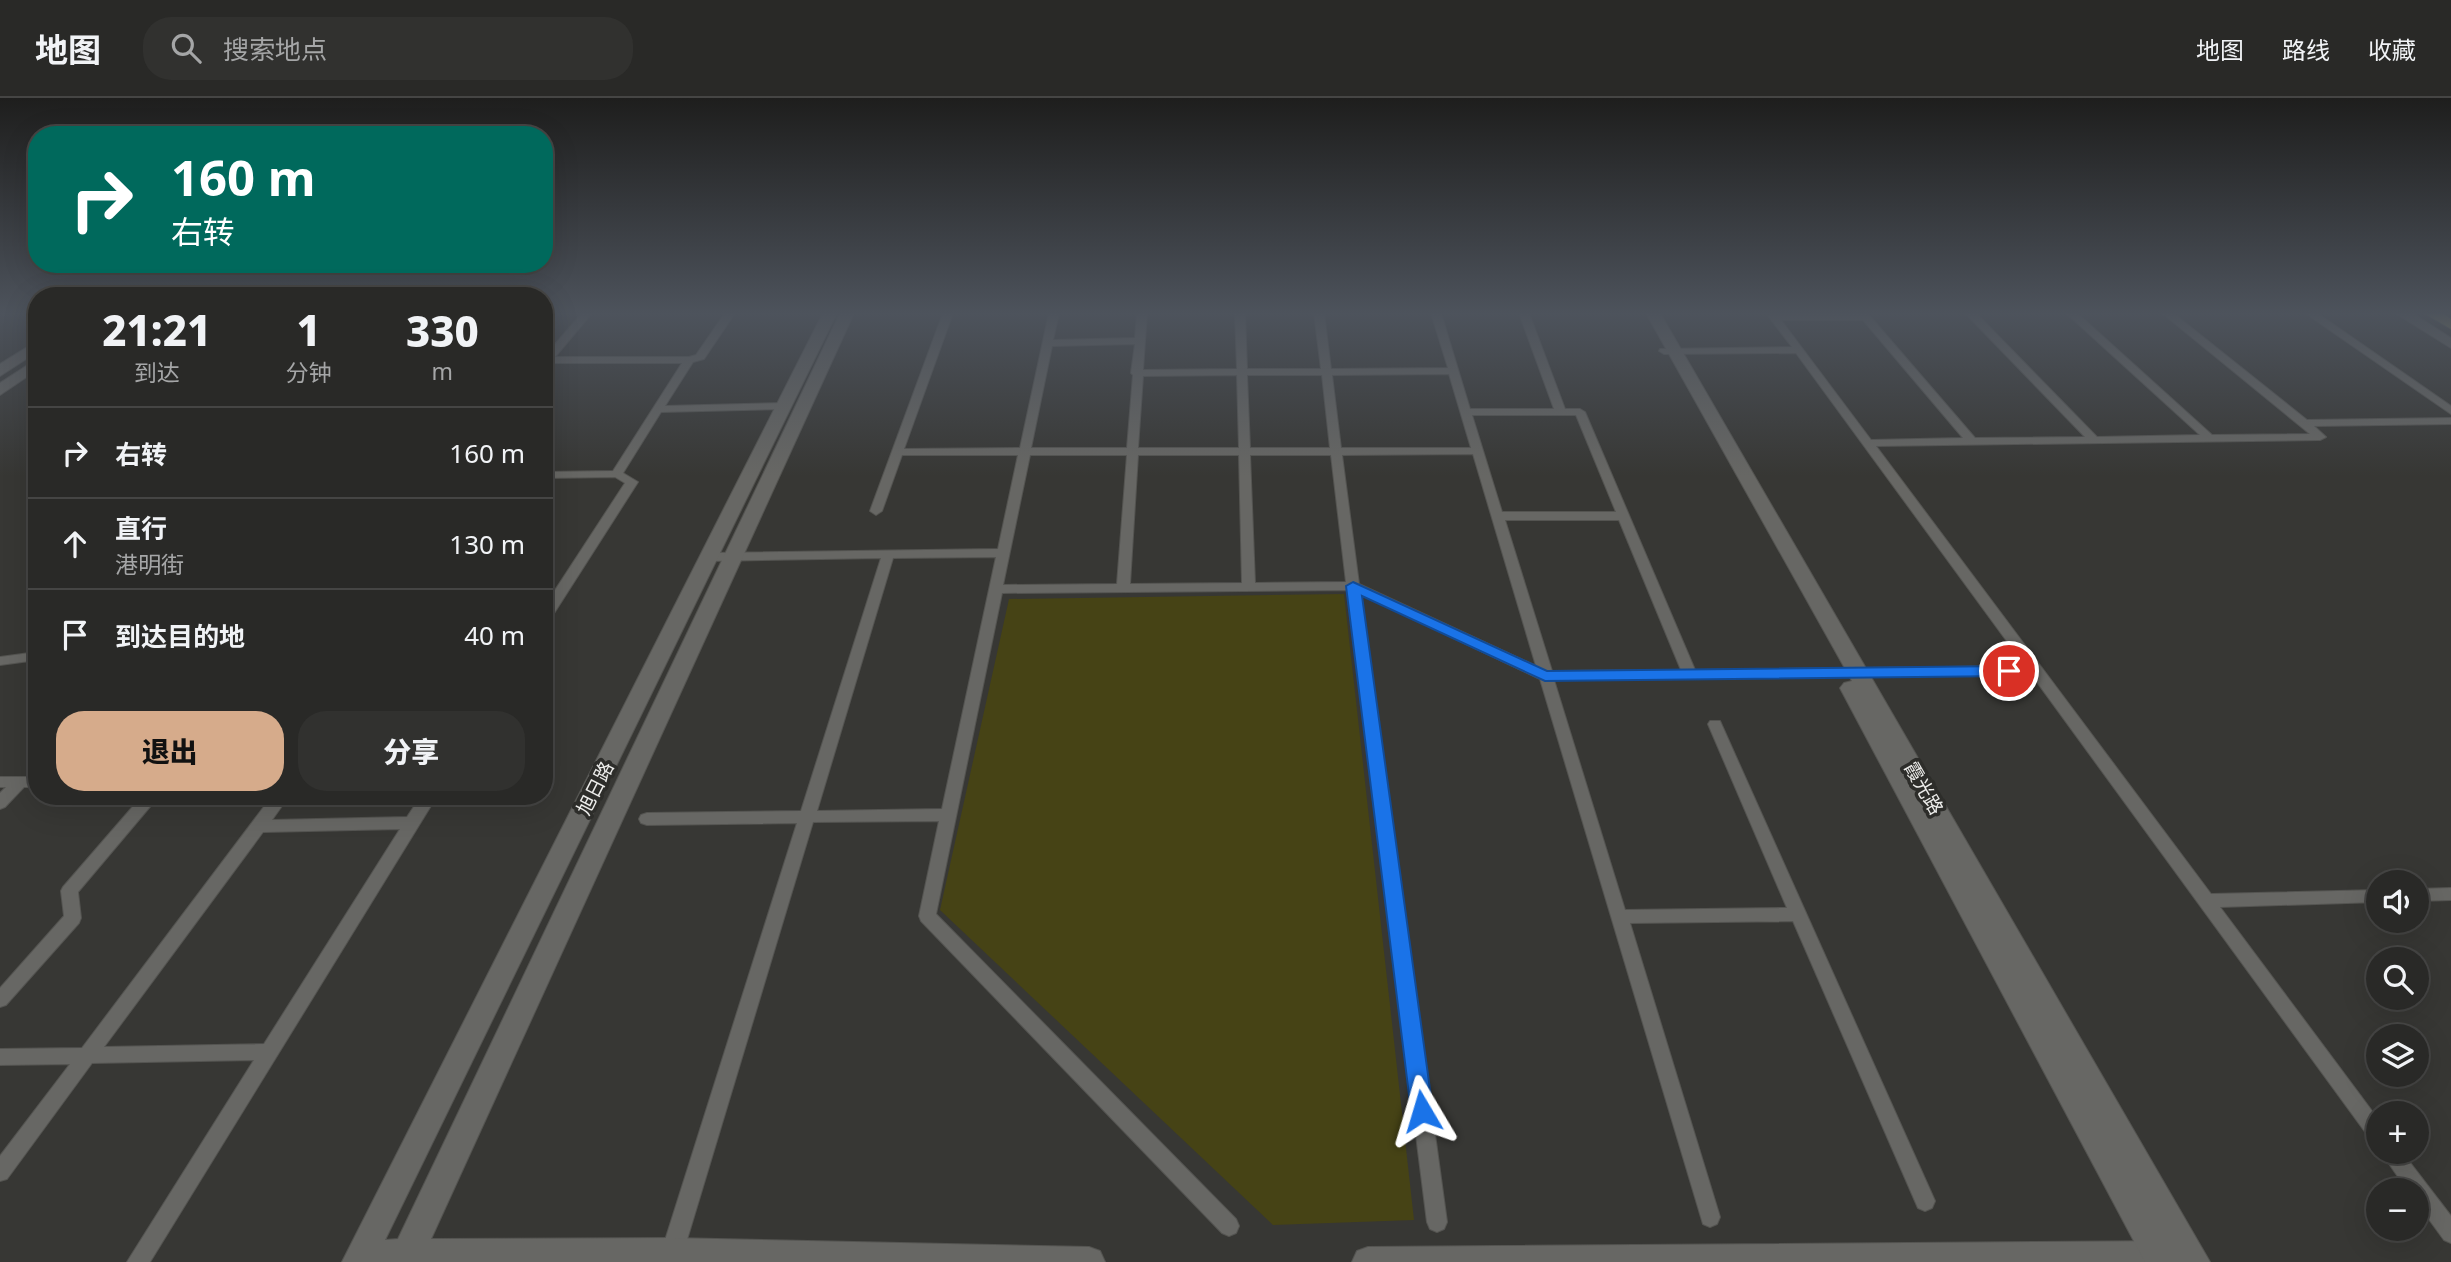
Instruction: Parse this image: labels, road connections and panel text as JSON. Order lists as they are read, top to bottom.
{
  "streets": {
    "street": ["旭日路", "霞光路"]
  },
  "page": {
    "header": "地图",
    "search": "搜索地点",
    "nav": ["地图", "路线", "收藏"],
    "turn": ["160 m", "右转"],
    "eta": [
      "21:21",
      "到达",
      "1",
      "分钟",
      "330",
      "m"
    ],
    "list": [
      {
        "name": "右转",
        "value": "160 m"
      },
      {
        "name": "直行",
        "note": "港明街",
        "value": "130 m"
      },
      {
        "name": "到达目的地",
        "value": "40 m"
      }
    ],
    "buttons": ["退出", "分享"],
    "map_buttons": ["+", "−"]
  }
}
